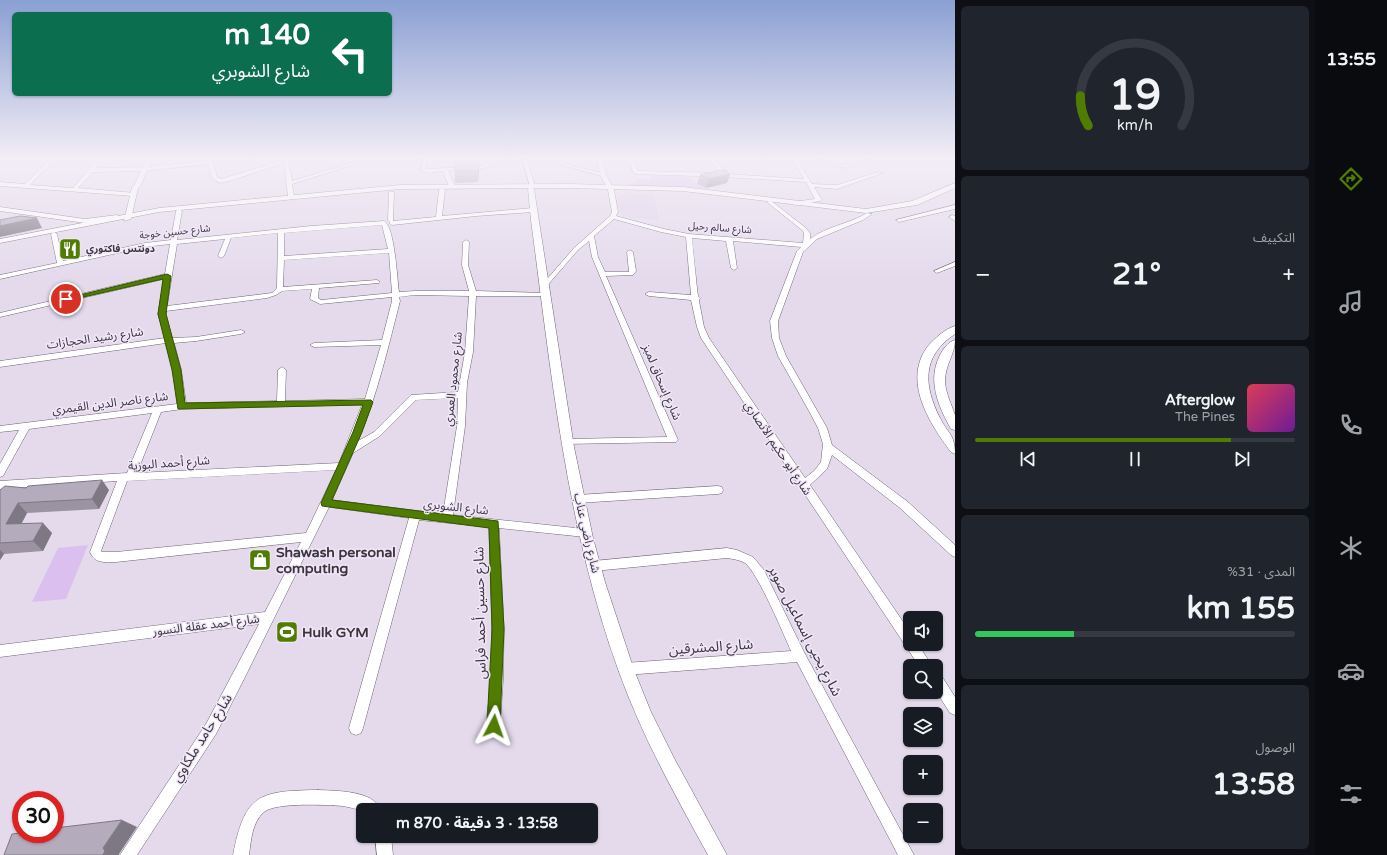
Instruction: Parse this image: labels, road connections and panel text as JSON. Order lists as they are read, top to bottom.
{
  "streets": {
    "street": [
      "شارع سالم رحيل",
      "شارع حسين خوجة",
      "شارع رشيد الحجازات",
      "شارع محمود العمري",
      "شارع إسحاق لمبز",
      "شارع ناصر الدين القيمري",
      "شارع أبو حكيم الأنصاري",
      "شارع أحمد البوزية",
      "شارع الشوبري",
      "شارع راضي عناب",
      "شارع حسين أحمد فراس",
      "شارع أحمد عقلة النسور",
      "شارع يحيى إسماعيل صوبر",
      "شارع المشرقين",
      "شارع حامد ملكاوي"
    ]
  },
  "crossings": [
    ["شارع سالم رحيل", "شارع أبو حكيم الأنصاري"],
    ["شارع حسين خوجة", "شارع راضي عناب"],
    ["شارع حسين خوجة", "شارع أحمد عقلة النسور"],
    ["شارع محمود العمري", "شارع الشوبري"],
    ["شارع إسحاق لمبز", "شارع راضي عناب"],
    ["شارع ناصر الدين القيمري", "شارع أحمد عقلة النسور"],
    ["شارع أحمد البوزية", "شارع أحمد عقلة النسور"],
    ["شارع الشوبري", "شارع راضي عناب"],
    ["شارع الشوبري", "شارع حسين أحمد فراس"],
    ["شارع الشوبري", "شارع أحمد عقلة النسور"],
    ["شارع راضي عناب", "شارع يحيى إسماعيل صوبر"],
    ["شارع راضي عناب", "شارع المشرقين"],
    ["شارع أحمد عقلة النسور", "شارع حامد ملكاوي"],
    ["شارع يحيى إسماعيل صوبر", "شارع المشرقين"]
  ],
  "places": {
    "restaurant": ["دونتس فاكتوري"],
    "shop": ["Shawash personal computing"],
    "sports": ["Hulk GYM"]
  },
  "page": {
    "tabs": "13:55",
    "turn": ["140 m", "شارع الشوبري"],
    "tile": [
      "التكييف",
      ["المدى · 31%", "155 km"],
      ["الوصول", "13:58"]
    ],
    "heat": ["−", "21°", "+"],
    "song": ["Afterglow", "The Pines"],
    "map_buttons": ["+", "−"],
    "limit": "30",
    "trip": "13:58 · 3 دقيقة · 870 m",
    "gauge": ["19", "km/h"]
  }
}
